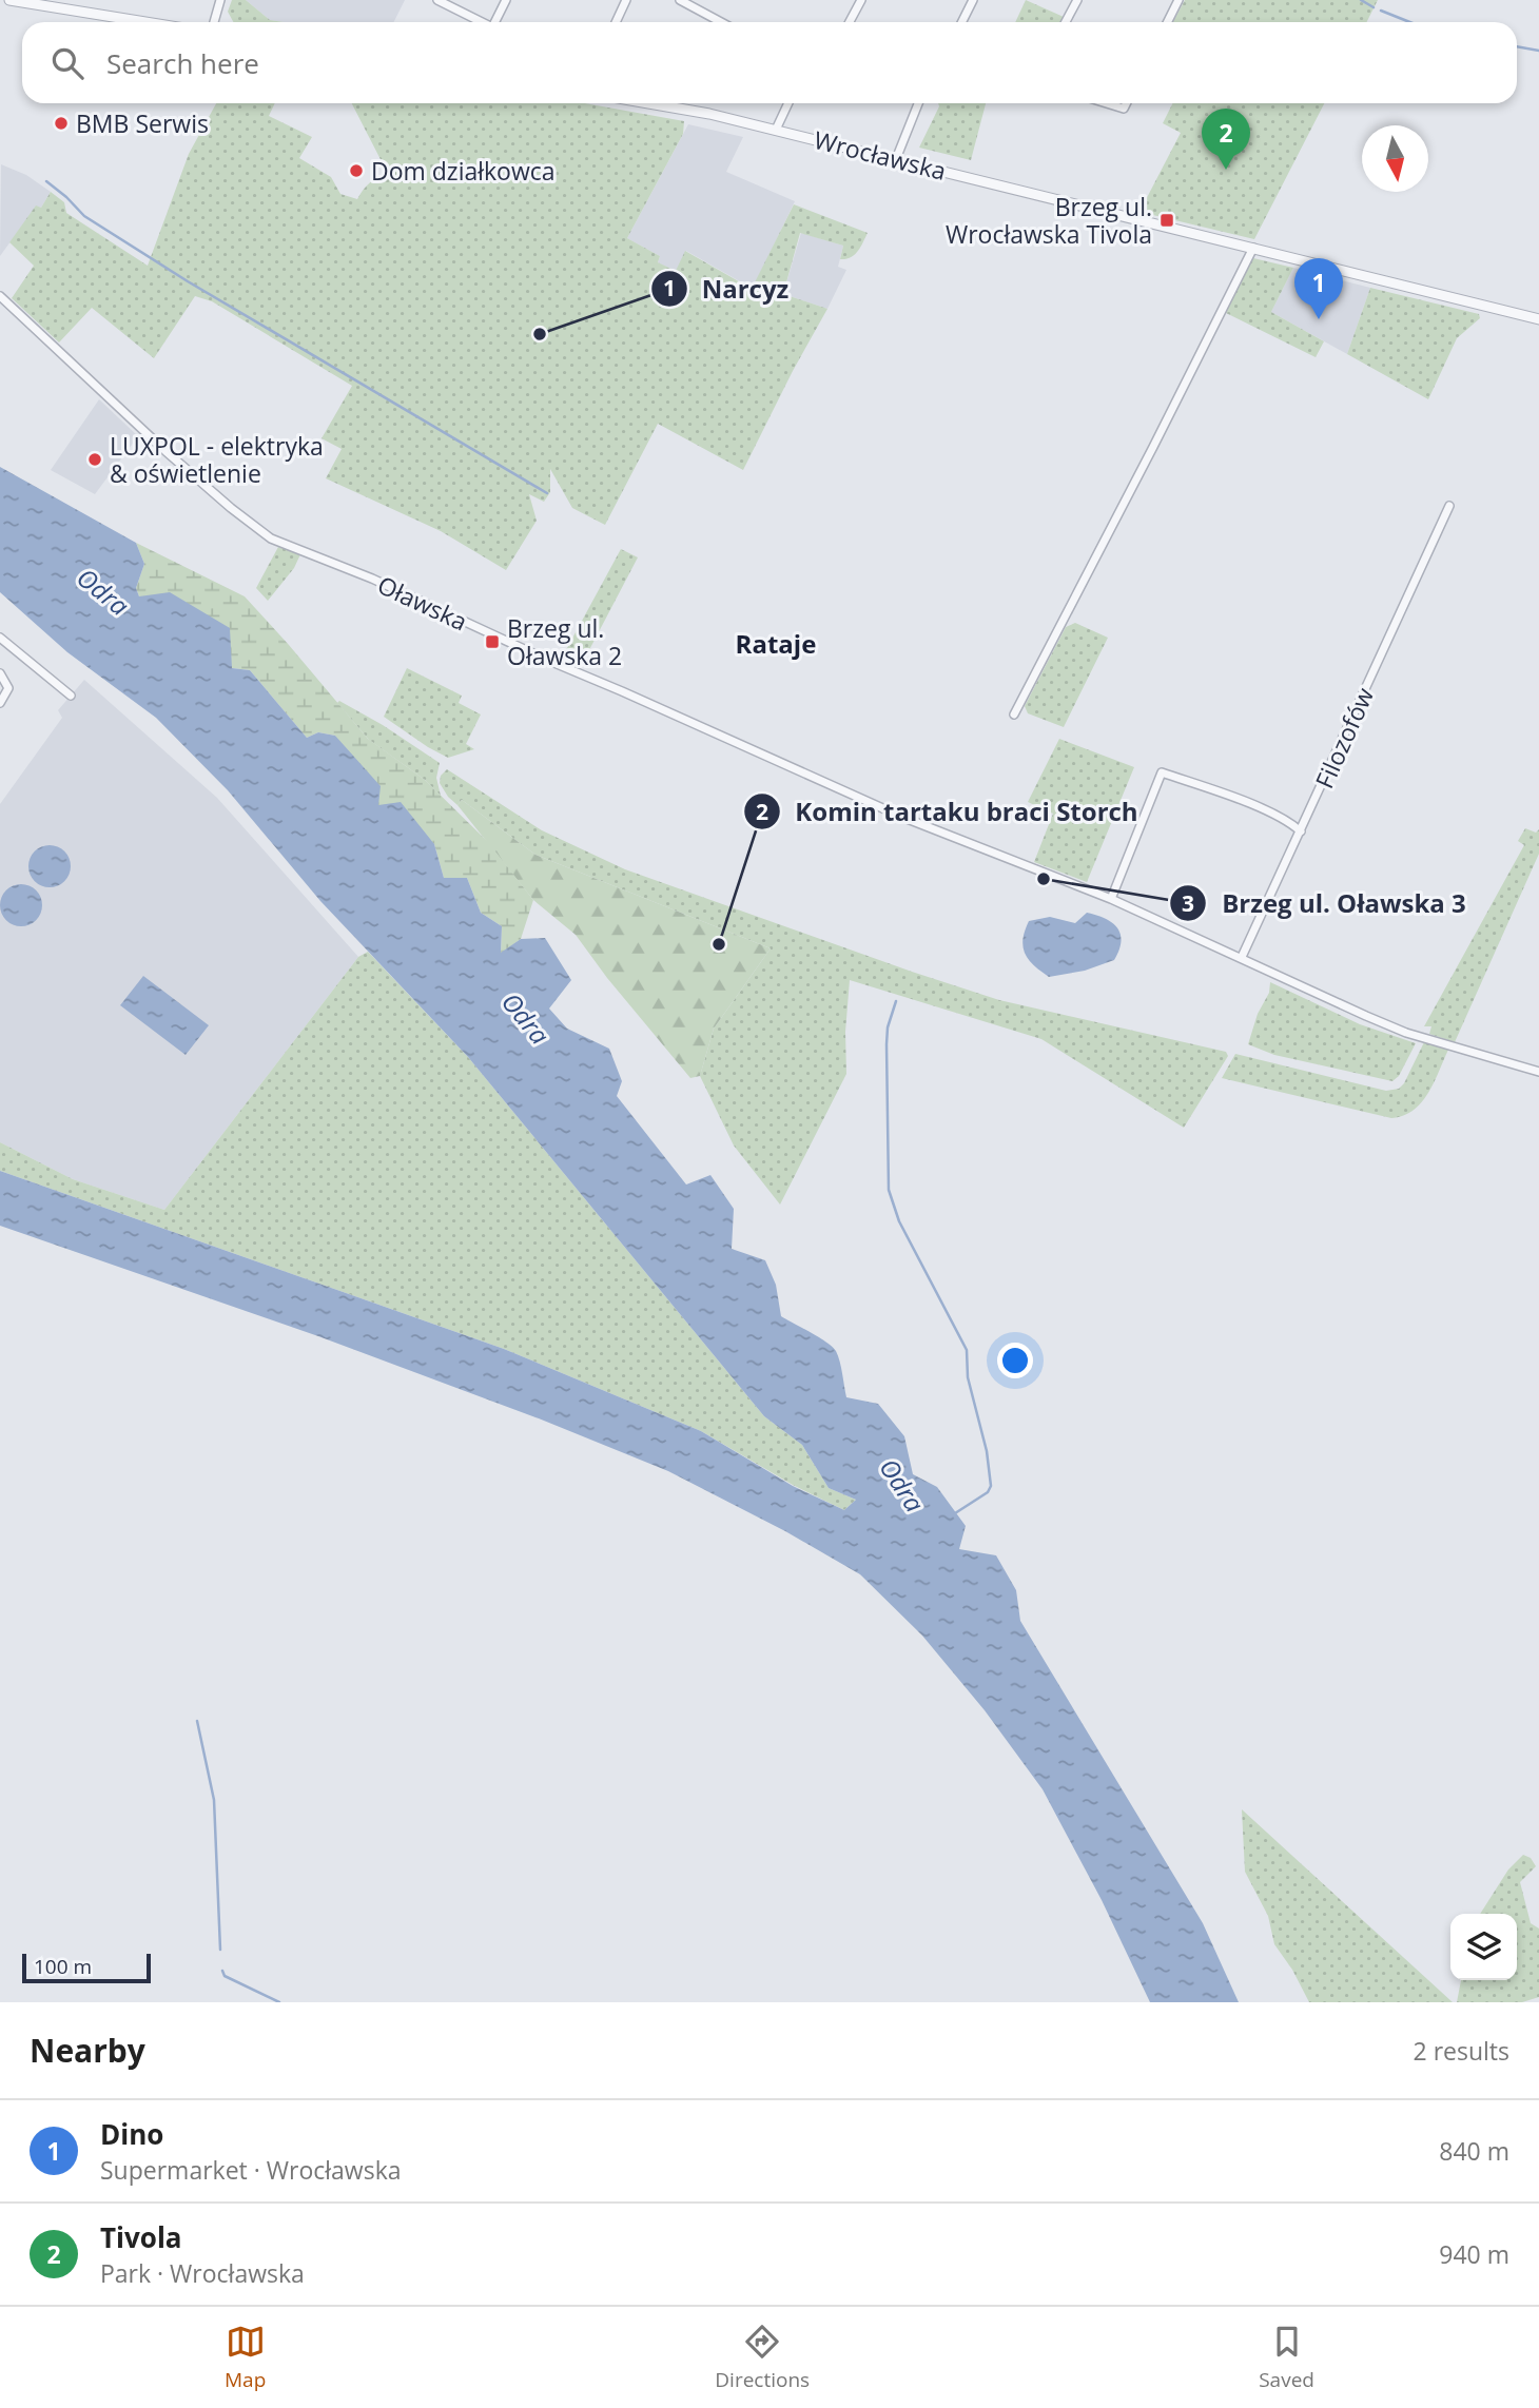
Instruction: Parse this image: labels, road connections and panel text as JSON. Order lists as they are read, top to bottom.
{
  "streets": {
    "street": ["Wrocławska", "Oławska", "Filozofów"]
  },
  "crossings": [
    ["Oławska", "Filozofów"]
  ],
  "districts": ["Rataje"],
  "water": ["Odra"],
  "places": {
    "other": [
      "BMB Serwis",
      "Dom działkowca",
      "Narcyz",
      "LUXPOL - elektryka & oświetlenie",
      "Brzeg ul. Oławska 3",
      "Komin tartaku braci Storch"
    ],
    "transit": ["Brzeg ul. Wrocławska Tivola", "Brzeg ul. Oławska 2"]
  },
  "scale_bar": "100 m",
  "north": "bottom",
  "page": {
    "search": "Search here",
    "pins": ["2", "1"],
    "scale": "100 m",
    "heading": ["Nearby", "2 results"],
    "list": [
      {
        "mark": "1",
        "name": "Dino",
        "note": "Supermarket · Wrocławska",
        "value": "840 m"
      },
      {
        "mark": "2",
        "name": "Tivola",
        "note": "Park · Wrocławska",
        "value": "940 m"
      }
    ],
    "nav": ["Map", "Directions", "Saved"]
  }
}
